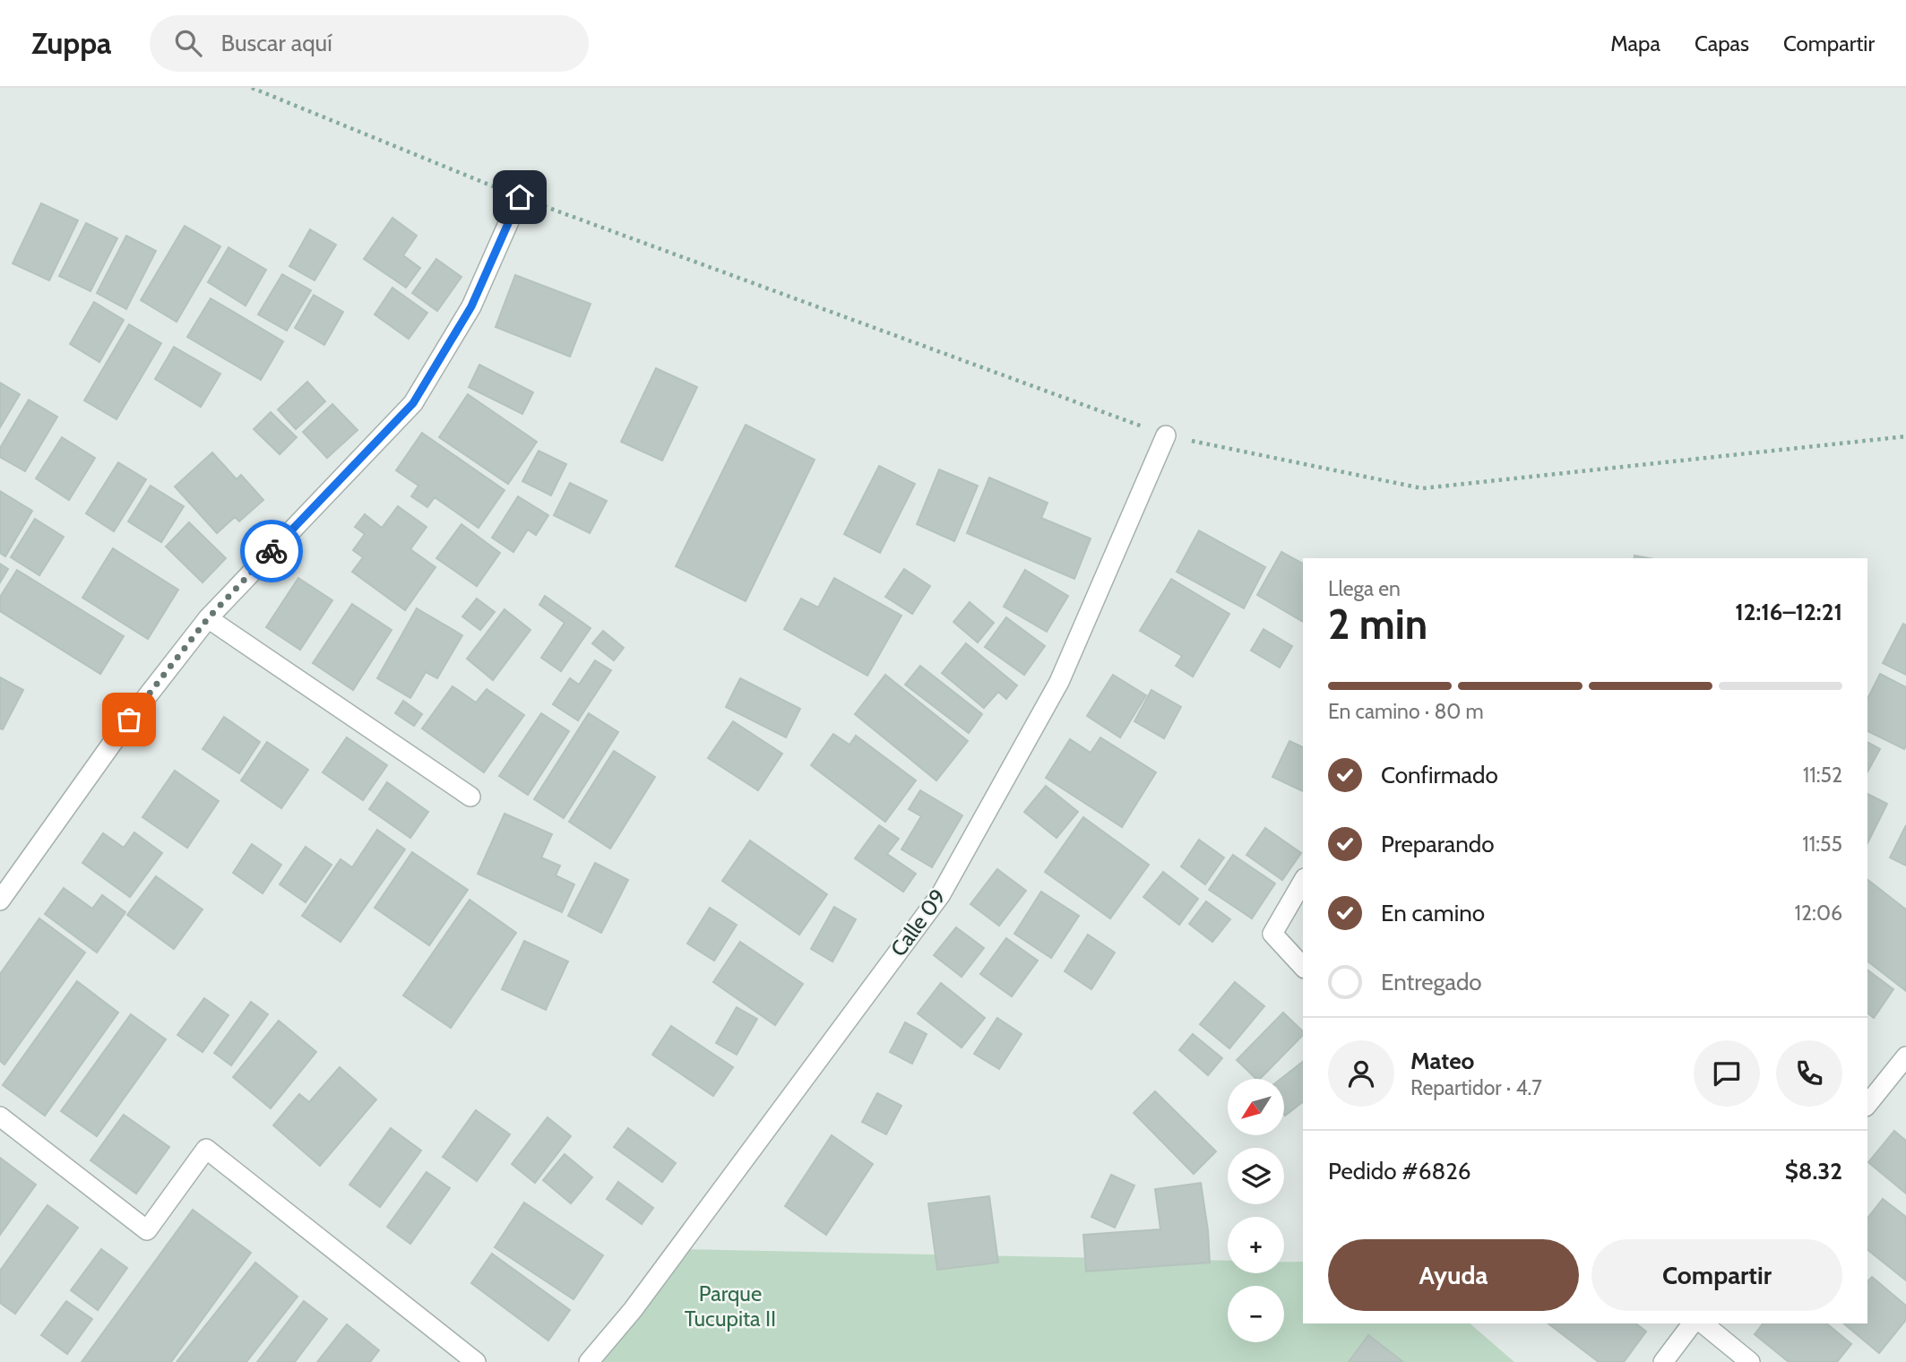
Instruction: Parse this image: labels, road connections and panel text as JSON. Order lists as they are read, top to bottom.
{
  "streets": {
    "street": ["Calle 09"]
  },
  "parks": ["Parque Tucupita II"],
  "north": "bottom left",
  "page": {
    "header": "Zuppa",
    "search": "Buscar aquí",
    "nav": ["Mapa", "Capas", "Compartir"],
    "heading": ["2 min", "Llega en", "12:16–12:21"],
    "panel": [
      "Mateo",
      "Repartidor · 4.7",
      "Pedido #6826",
      "$8.32"
    ],
    "bar": "En camino · 80 m",
    "list": [
      ["Confirmado", "11:52"],
      ["Preparando", "11:55"],
      ["En camino", "12:06"],
      "Entregado"
    ],
    "map_buttons": ["+", "−"],
    "buttons": ["Ayuda", "Compartir"]
  }
}
